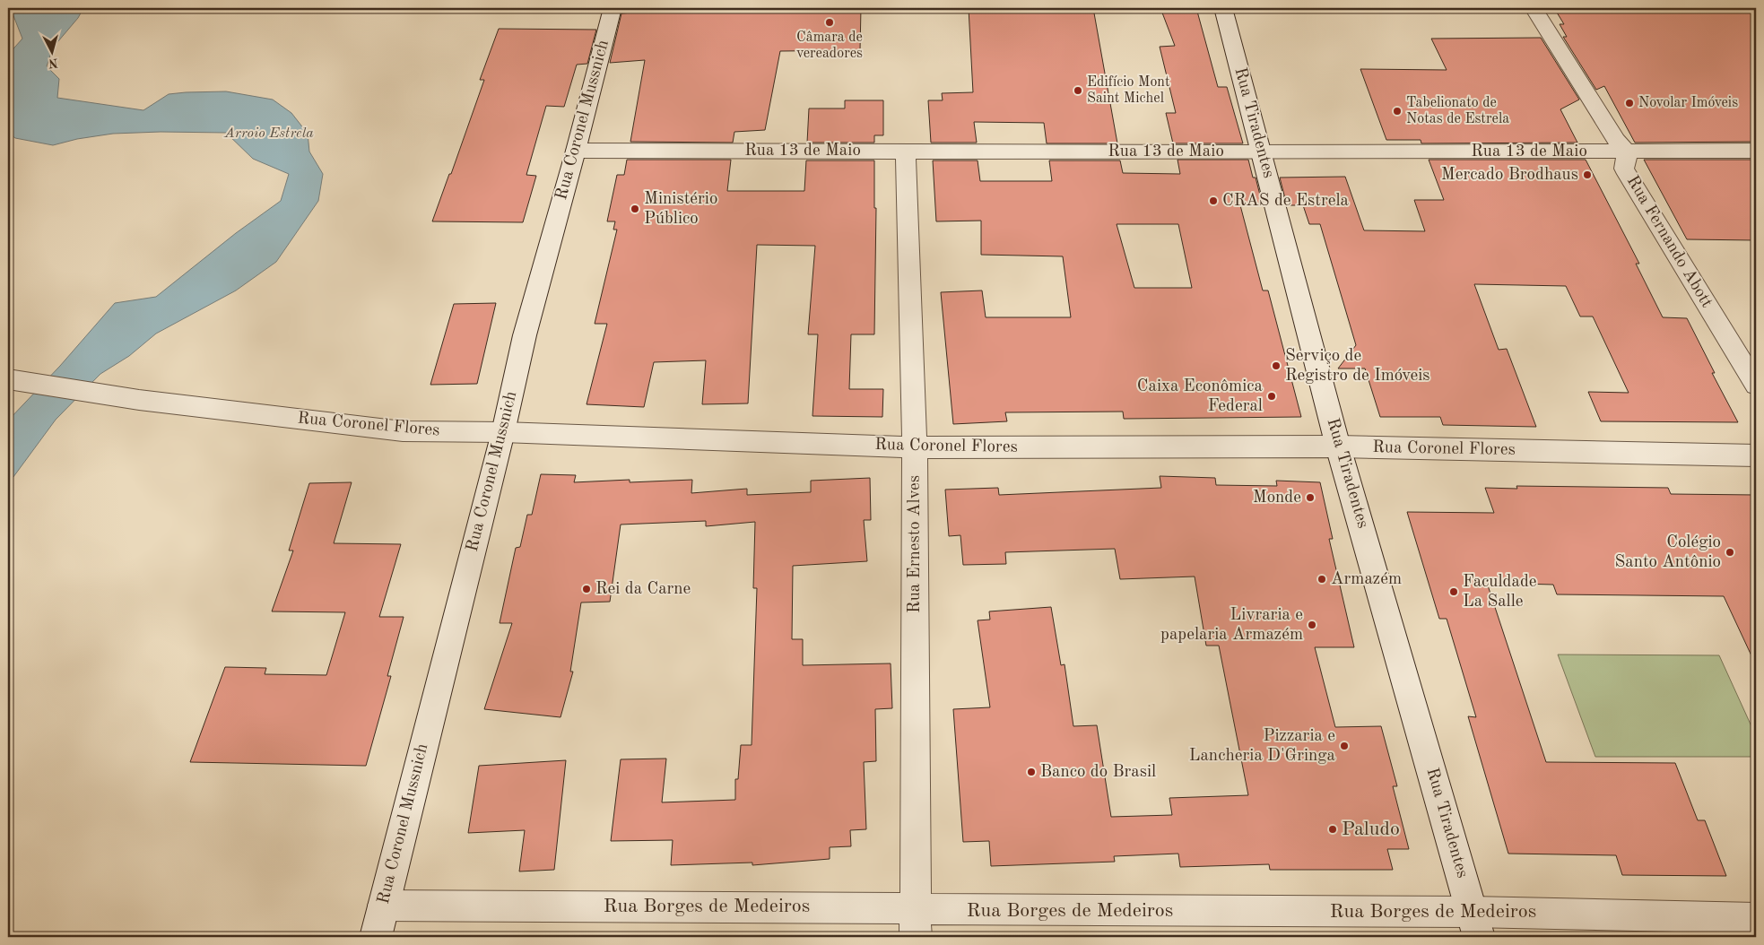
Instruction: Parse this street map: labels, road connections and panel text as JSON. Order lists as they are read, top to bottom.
{
  "streets": {
    "street": [
      "Rua Coronel Mussnich",
      "Rua Tiradentes",
      "Rua 13 de Maio",
      "Rua Fernando Abott",
      "Rua Coronel Flores",
      "Rua Ernesto Alves",
      "Rua Borges de Medeiros"
    ]
  },
  "crossings": [
    ["Rua Coronel Mussnich", "Rua 13 de Maio"],
    ["Rua Coronel Mussnich", "Rua Coronel Flores"],
    ["Rua Coronel Mussnich", "Rua Borges de Medeiros"],
    ["Rua Tiradentes", "Rua 13 de Maio"],
    ["Rua Tiradentes", "Rua Coronel Flores"],
    ["Rua Tiradentes", "Rua Borges de Medeiros"],
    ["Rua 13 de Maio", "Rua Fernando Abott"],
    ["Rua 13 de Maio", "Rua Ernesto Alves"],
    ["Rua Coronel Flores", "Rua Ernesto Alves"],
    ["Rua Ernesto Alves", "Rua Borges de Medeiros"]
  ],
  "water": ["Arroio Estrela"],
  "places": [
    "Câmara de vereadores",
    "Edifício Mont Saint Michel",
    "Novolar Imóveis",
    "Tabelionato de Notas de Estrela",
    "Mercado Brodhaus",
    "CRAS de Estrela",
    "Ministério Público",
    "Serviço de Registro de Imóveis",
    "Caixa Econômica Federal",
    "Monde",
    "Colégio Santo Antônio",
    "Armazém",
    "Rei da Carne",
    "Faculdade La Salle",
    "Livraria e papelaria Armazém",
    "Pizzaria e Lancheria D'Gringa",
    "Banco do Brasil",
    "Paludo"
  ],
  "north": "bottom"
}
